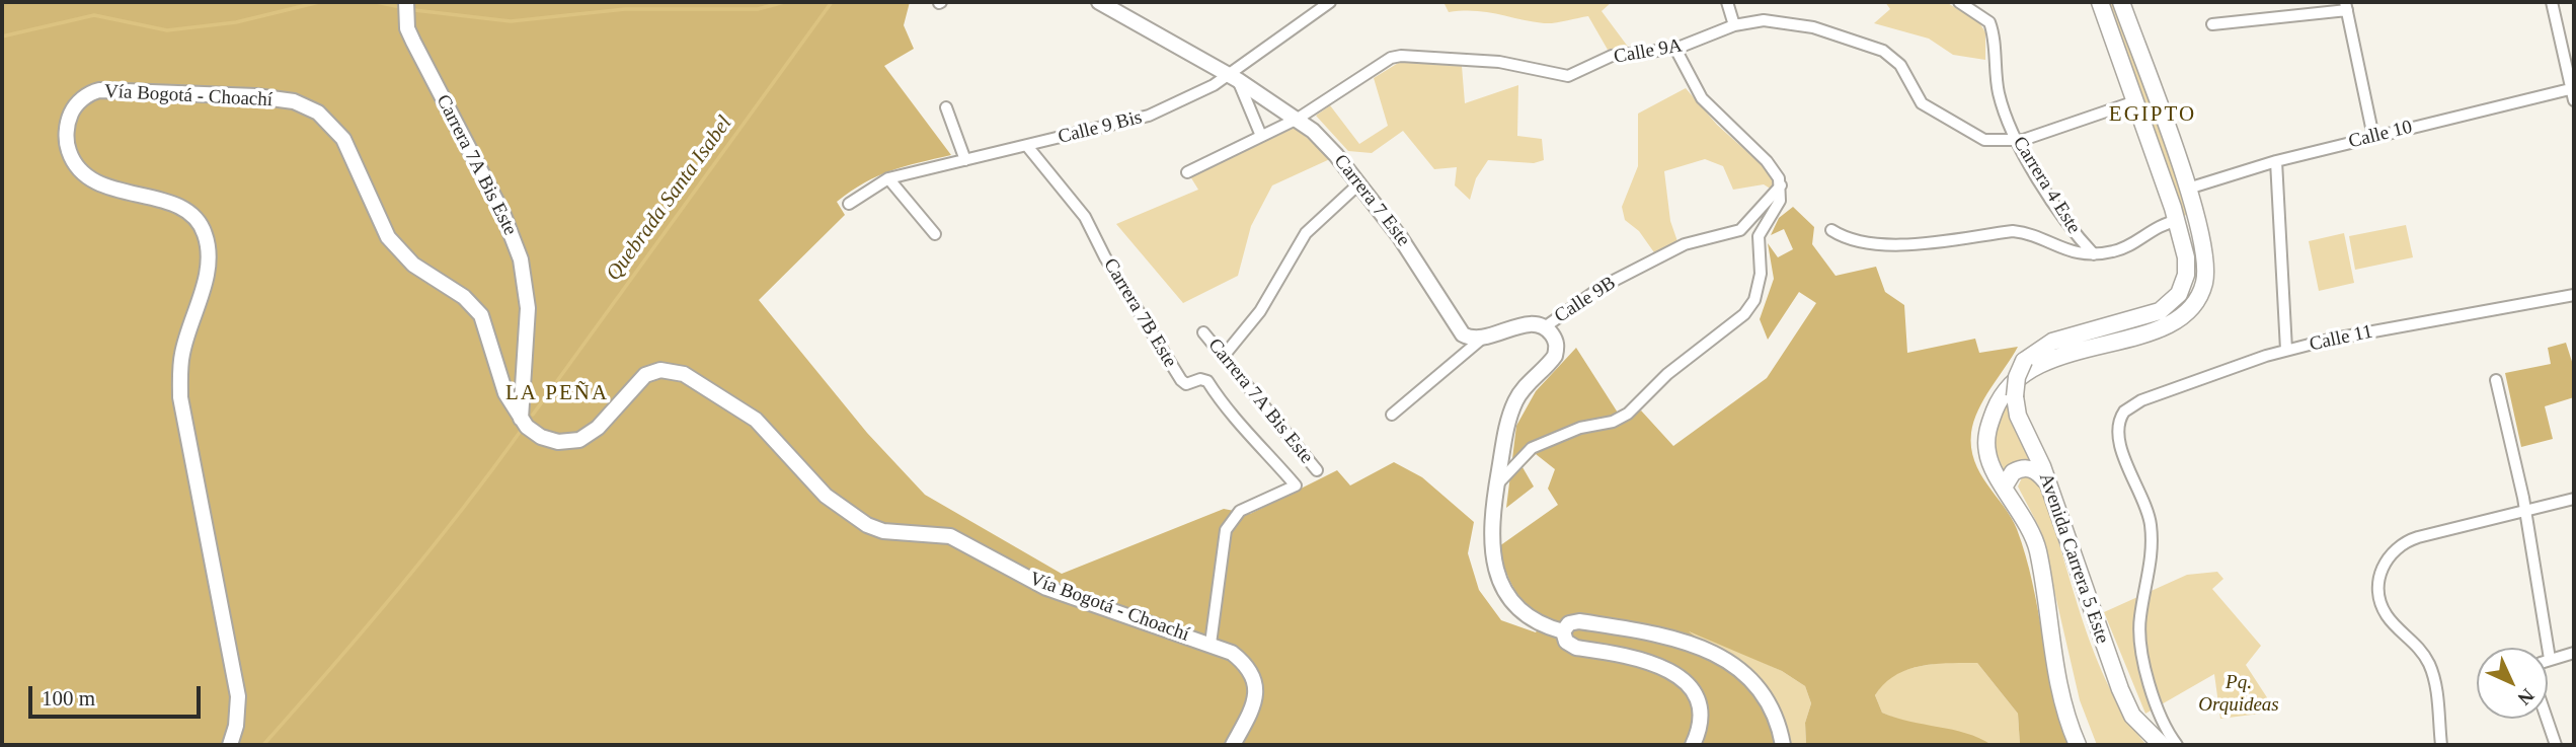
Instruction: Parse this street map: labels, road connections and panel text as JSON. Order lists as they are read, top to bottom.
{
  "streets": {
    "main road": [
      "Vía Bogotá - Choachí",
      "Carrera 7A Bis Este",
      "Carrera 7 Este",
      "Calle 9B",
      "Avenida Carrera 5 Este"
    ],
    "street": [
      "Calle 9A",
      "Calle 9 Bis",
      "Calle 10",
      "Carrera 4 Este",
      "Carrera 7B Este",
      "Calle 11"
    ]
  },
  "crossings": [
    ["Calle 9A", "Carrera 4 Este"],
    ["Calle 9A", "Carrera 7 Este"],
    ["Vía Bogotá - Choachí", "Carrera 7A Bis Este"],
    ["Vía Bogotá - Choachí", "Carrera 7B Este"],
    ["Calle 9 Bis", "Carrera 7 Este"],
    ["Calle 9 Bis", "Carrera 7B Este"],
    ["Carrera 7 Este", "Calle 9B"]
  ],
  "districts": ["EGIPTO", "LA PEÑA"],
  "water": ["Quebrada Santa Isabel"],
  "parks": ["Pq. Orquideas"],
  "scale_bar": "100 m",
  "north": "bottom right"
}
